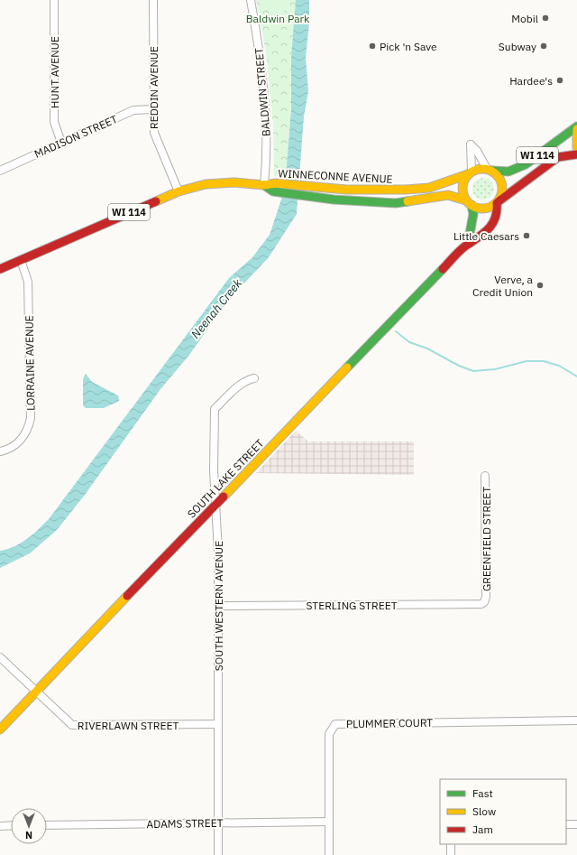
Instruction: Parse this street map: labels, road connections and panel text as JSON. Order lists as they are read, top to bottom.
{
  "streets": {
    "main road": ["WI 114", "WINNECONNE AVENUE", "SOUTH LAKE STREET"],
    "street": [
      "HUNT AVENUE",
      "REDDIN AVENUE",
      "BALDWIN STREET",
      "MADISON STREET",
      "LORRAINE AVENUE",
      "GREENFIELD STREET",
      "STERLING STREET",
      "SOUTH WESTERN AVENUE",
      "PLUMMER COURT",
      "RIVERLAWN STREET",
      "ADAMS STREET"
    ]
  },
  "crossings": [
    ["HUNT AVENUE", "MADISON STREET"],
    ["REDDIN AVENUE", "MADISON STREET"],
    ["REDDIN AVENUE", "WINNECONNE AVENUE"],
    ["BALDWIN STREET", "WINNECONNE AVENUE"],
    ["WI 114", "WINNECONNE AVENUE"],
    ["WI 114", "SOUTH LAKE STREET"],
    ["WINNECONNE AVENUE", "LORRAINE AVENUE"],
    ["WINNECONNE AVENUE", "SOUTH LAKE STREET"],
    ["SOUTH LAKE STREET", "SOUTH WESTERN AVENUE"],
    ["SOUTH LAKE STREET", "RIVERLAWN STREET"],
    ["GREENFIELD STREET", "STERLING STREET"],
    ["STERLING STREET", "SOUTH WESTERN AVENUE"],
    ["SOUTH WESTERN AVENUE", "RIVERLAWN STREET"],
    ["SOUTH WESTERN AVENUE", "ADAMS STREET"],
    ["PLUMMER COURT", "ADAMS STREET"]
  ],
  "water": ["Neenah Creek"],
  "parks": ["Baldwin Park"],
  "places": [
    "Mobil",
    "Pick 'n Save",
    "Subway",
    "Hardee's",
    "Little Caesars",
    "Verve, a Credit Union"
  ],
  "legend": ["Fast", "Slow", "Jam"],
  "north": "bottom"
}
